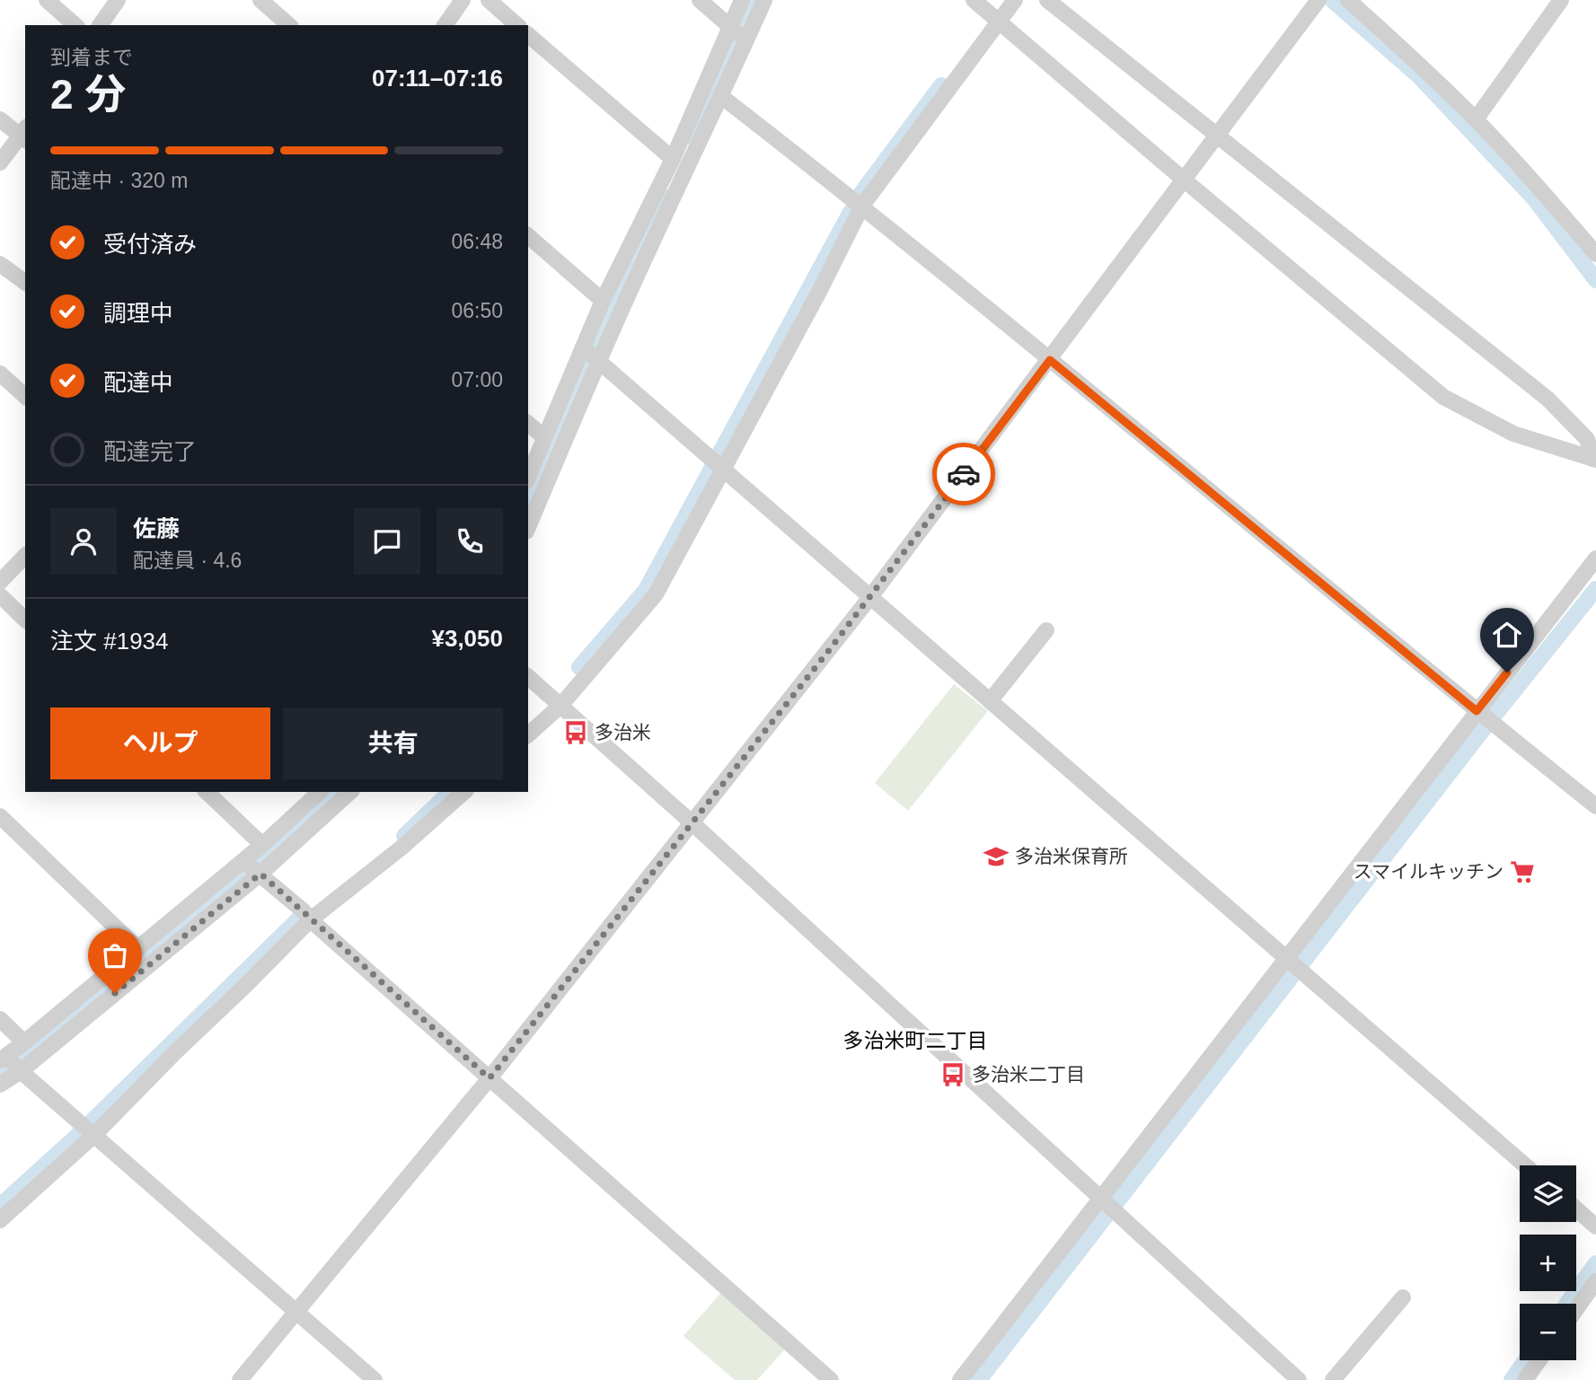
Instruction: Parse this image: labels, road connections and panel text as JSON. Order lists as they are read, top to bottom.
{
  "districts": ["多治米町二丁目"],
  "places": {
    "bus stop": ["多治米", "多治米二丁目"],
    "school or university": ["多治米保育所"],
    "supermarket": ["スマイルキッチン"]
  },
  "page": {
    "heading": ["2 分", "到着まで", "07:11–07:16"],
    "panel": [
      "佐藤",
      "配達員 · 4.6",
      "注文 #1934",
      "¥3,050"
    ],
    "bar": "配達中 · 320 m",
    "list": [
      ["受付済み", "06:48"],
      ["調理中", "06:50"],
      ["配達中", "07:00"],
      "配達完了"
    ],
    "buttons": ["ヘルプ", "共有"],
    "map_buttons": ["+", "−"]
  }
}
